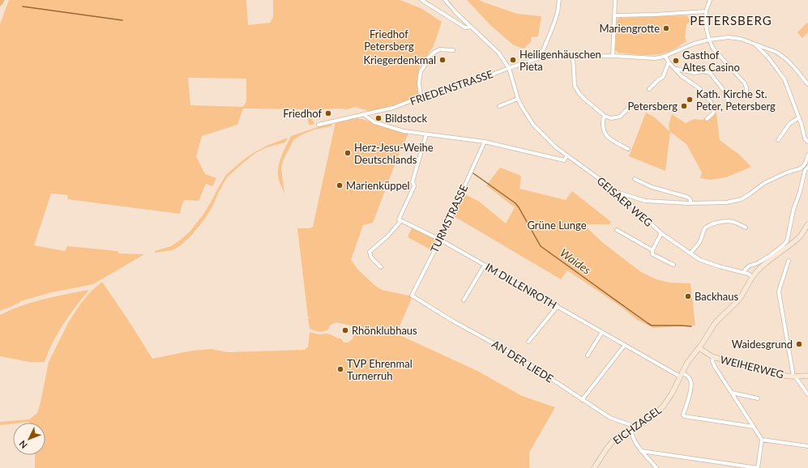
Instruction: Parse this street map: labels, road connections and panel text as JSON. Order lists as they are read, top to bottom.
{
  "streets": {
    "main road": ["WEIHERWEG", "EICHZAGEL"],
    "street": [
      "FRIEDENSTRASSE",
      "GEISAER WEG",
      "TURMSTRASSE",
      "IM DILLENROTH",
      "AN DER LIEDE"
    ]
  },
  "crossings": [
    ["FRIEDENSTRASSE", "GEISAER WEG"],
    ["GEISAER WEG", "EICHZAGEL"],
    ["TURMSTRASSE", "IM DILLENROTH"],
    ["TURMSTRASSE", "AN DER LIEDE"],
    ["IM DILLENROTH", "EICHZAGEL"],
    ["AN DER LIEDE", "EICHZAGEL"],
    ["WEIHERWEG", "EICHZAGEL"]
  ],
  "districts": ["PETERSBERG"],
  "water": ["Waides"],
  "parks": ["Friedhof Petersberg", "Grüne Lunge"],
  "places": [
    "Mariengrotte",
    "Kriegerdenkmal",
    "Heiligenhäuschen Pieta",
    "Gasthof Altes Casino",
    "Kath. Kirche St. Peter, Petersberg",
    "Petersberg",
    "Friedhof",
    "Bildstock",
    "Herz-Jesu-Weihe Deutschlands",
    "Marienküppel",
    "Backhaus",
    "Rhönklubhaus",
    "Waidesgrund",
    "TVP Ehrenmal Turnerruh"
  ],
  "north": "bottom left"
}
